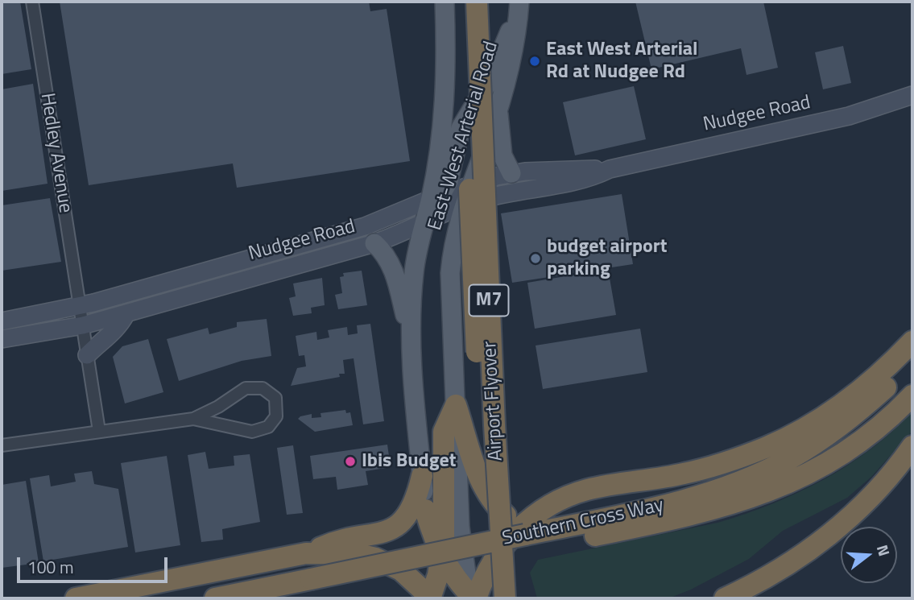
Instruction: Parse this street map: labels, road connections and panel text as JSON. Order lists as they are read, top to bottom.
{
  "streets": {
    "highway": ["M7", "Airport Flyover", "Southern Cross Way"],
    "main road": ["Nudgee Road", "East-West Arterial Road"],
    "street": ["Hedley Avenue"]
  },
  "crossings": [
    ["Nudgee Road", "East-West Arterial Road"],
    ["Nudgee Road", "Hedley Avenue"]
  ],
  "places": ["East West Arterial Rd at Nudgee Rd", "budget airport parking", "Ibis Budget"],
  "scale_bar": "100 m",
  "north": "right"
}
